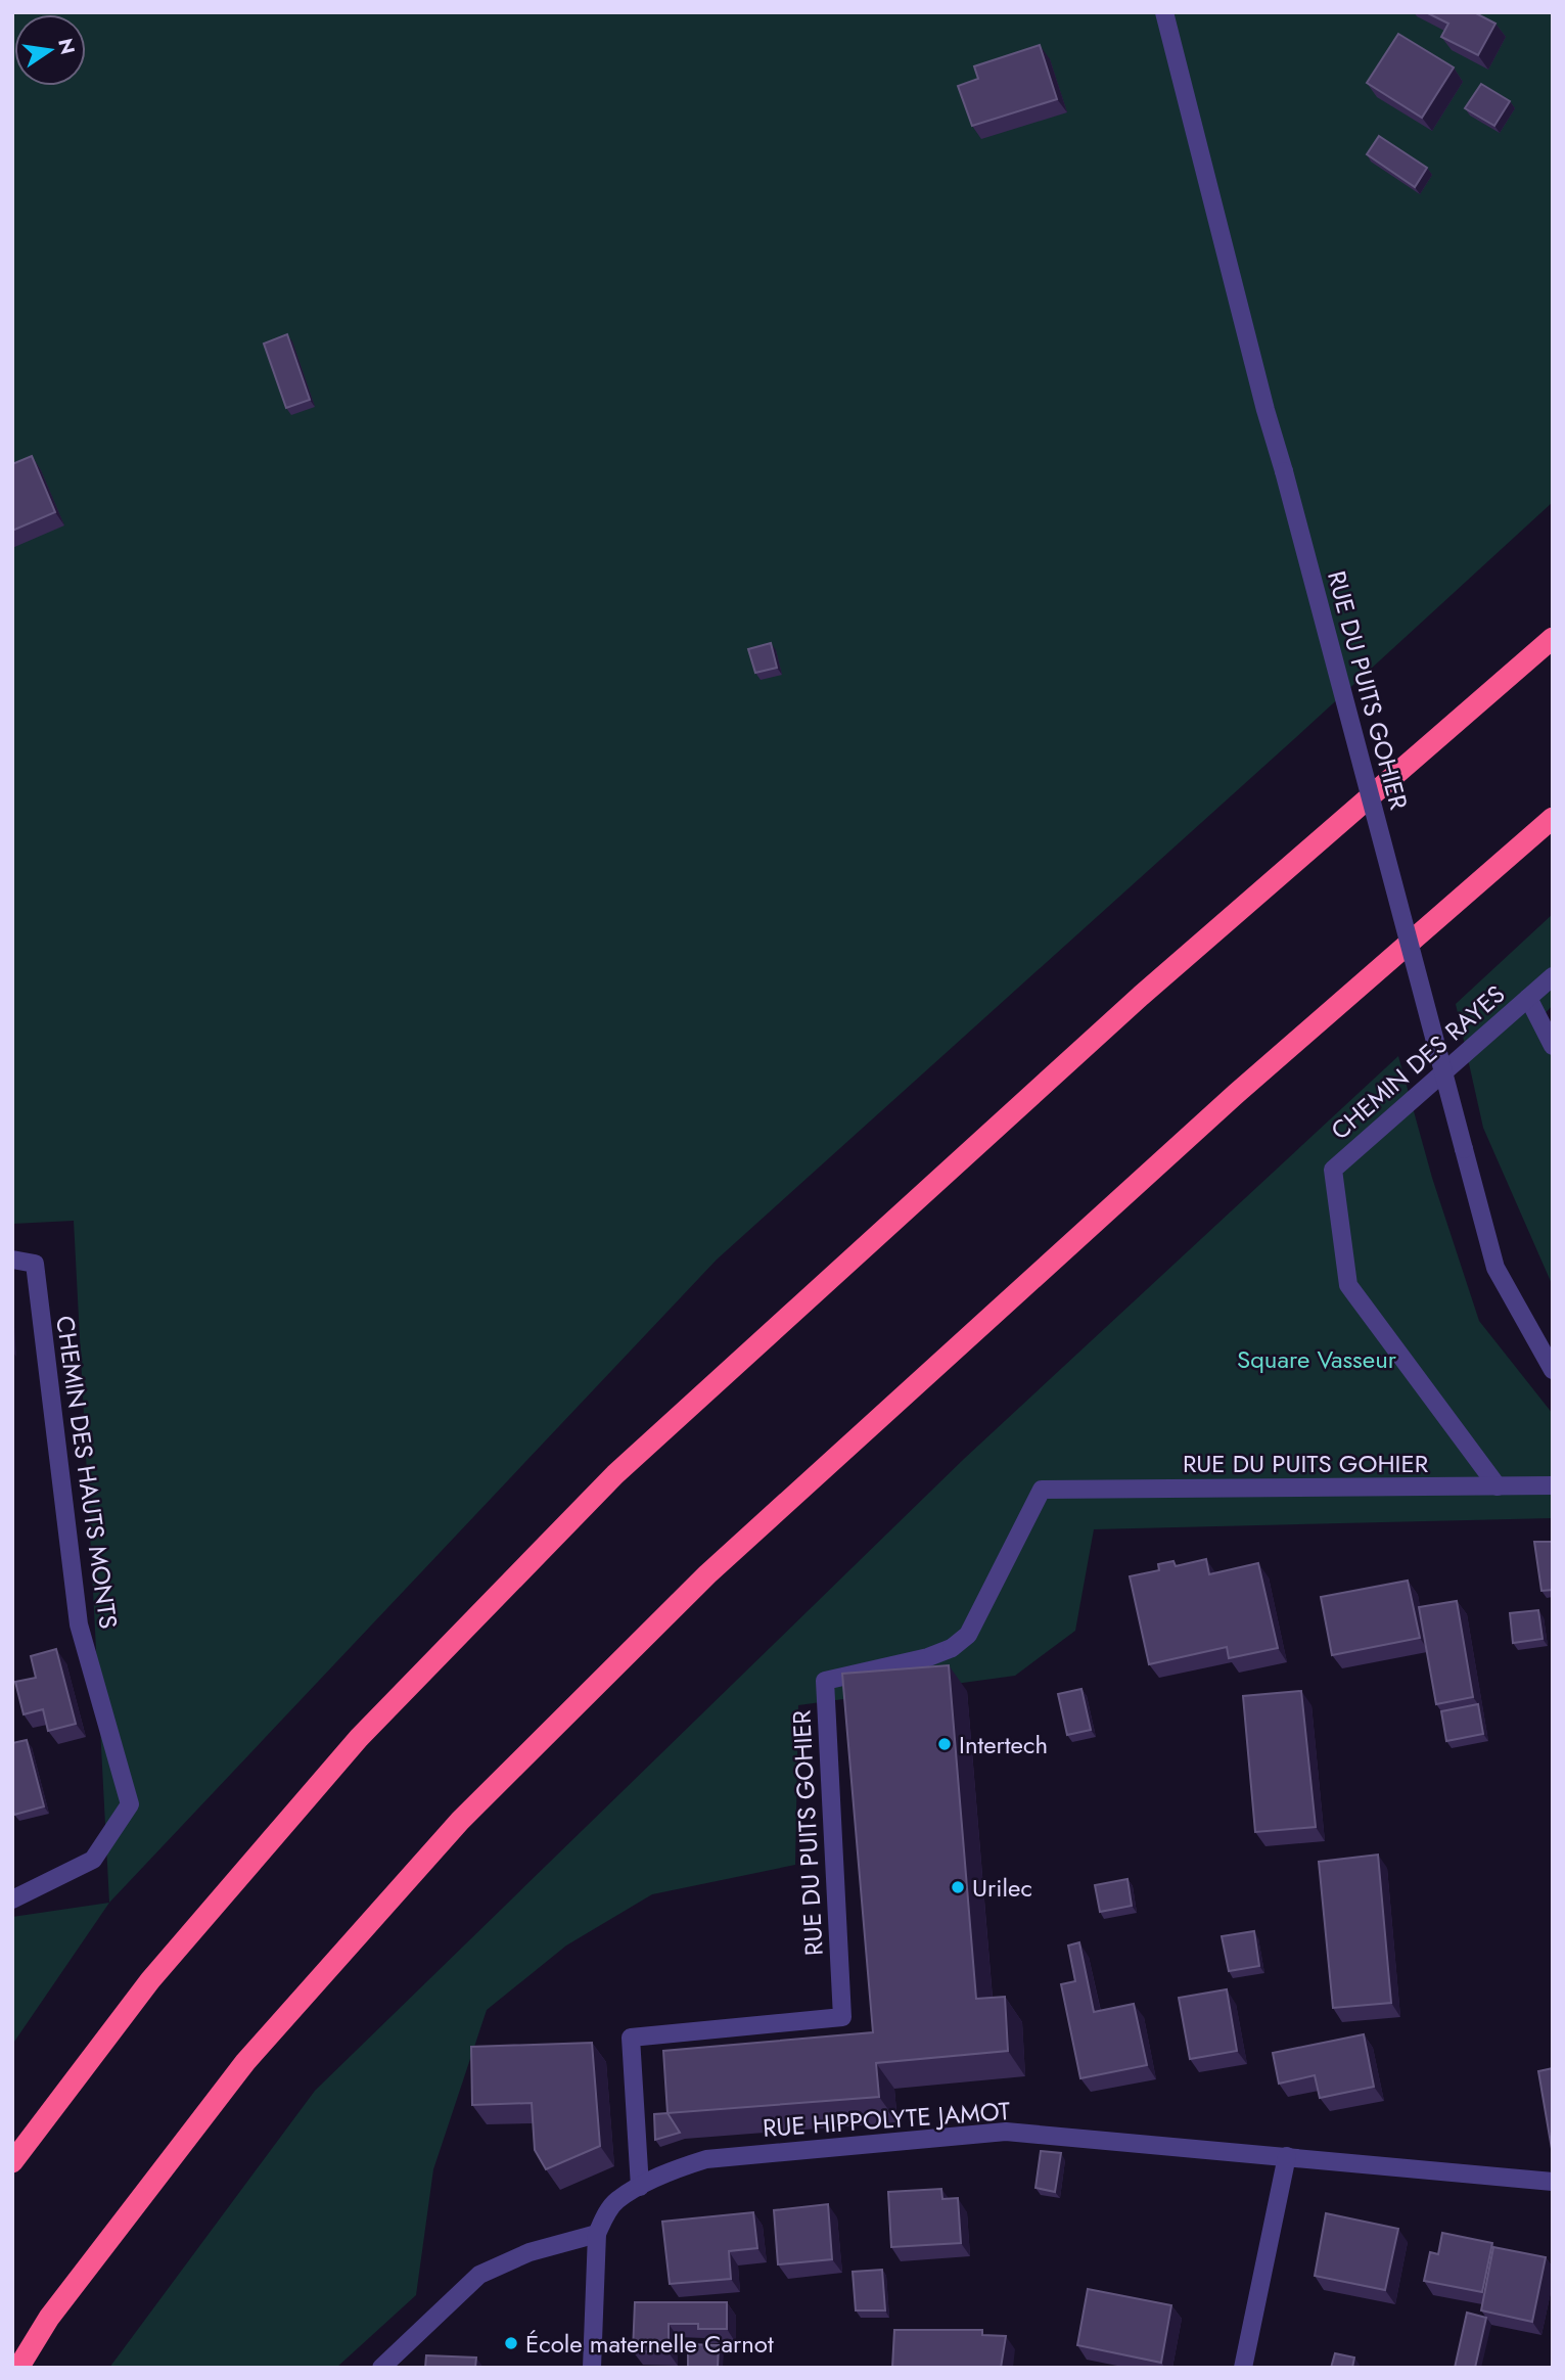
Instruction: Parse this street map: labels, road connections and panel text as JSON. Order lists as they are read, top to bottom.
{
  "streets": {
    "street": [
      "RUE DU PUITS GOHIER",
      "CHEMIN DES RAYES",
      "CHEMIN DES HAUTS MONTS",
      "RUE HIPPOLYTE JAMOT"
    ]
  },
  "crossings": [
    ["RUE DU PUITS GOHIER", "CHEMIN DES RAYES"],
    ["RUE DU PUITS GOHIER", "RUE HIPPOLYTE JAMOT"]
  ],
  "parks": ["Square Vasseur"],
  "places": ["Intertech", "Urilec", "École maternelle Carnot"],
  "north": "right"
}
